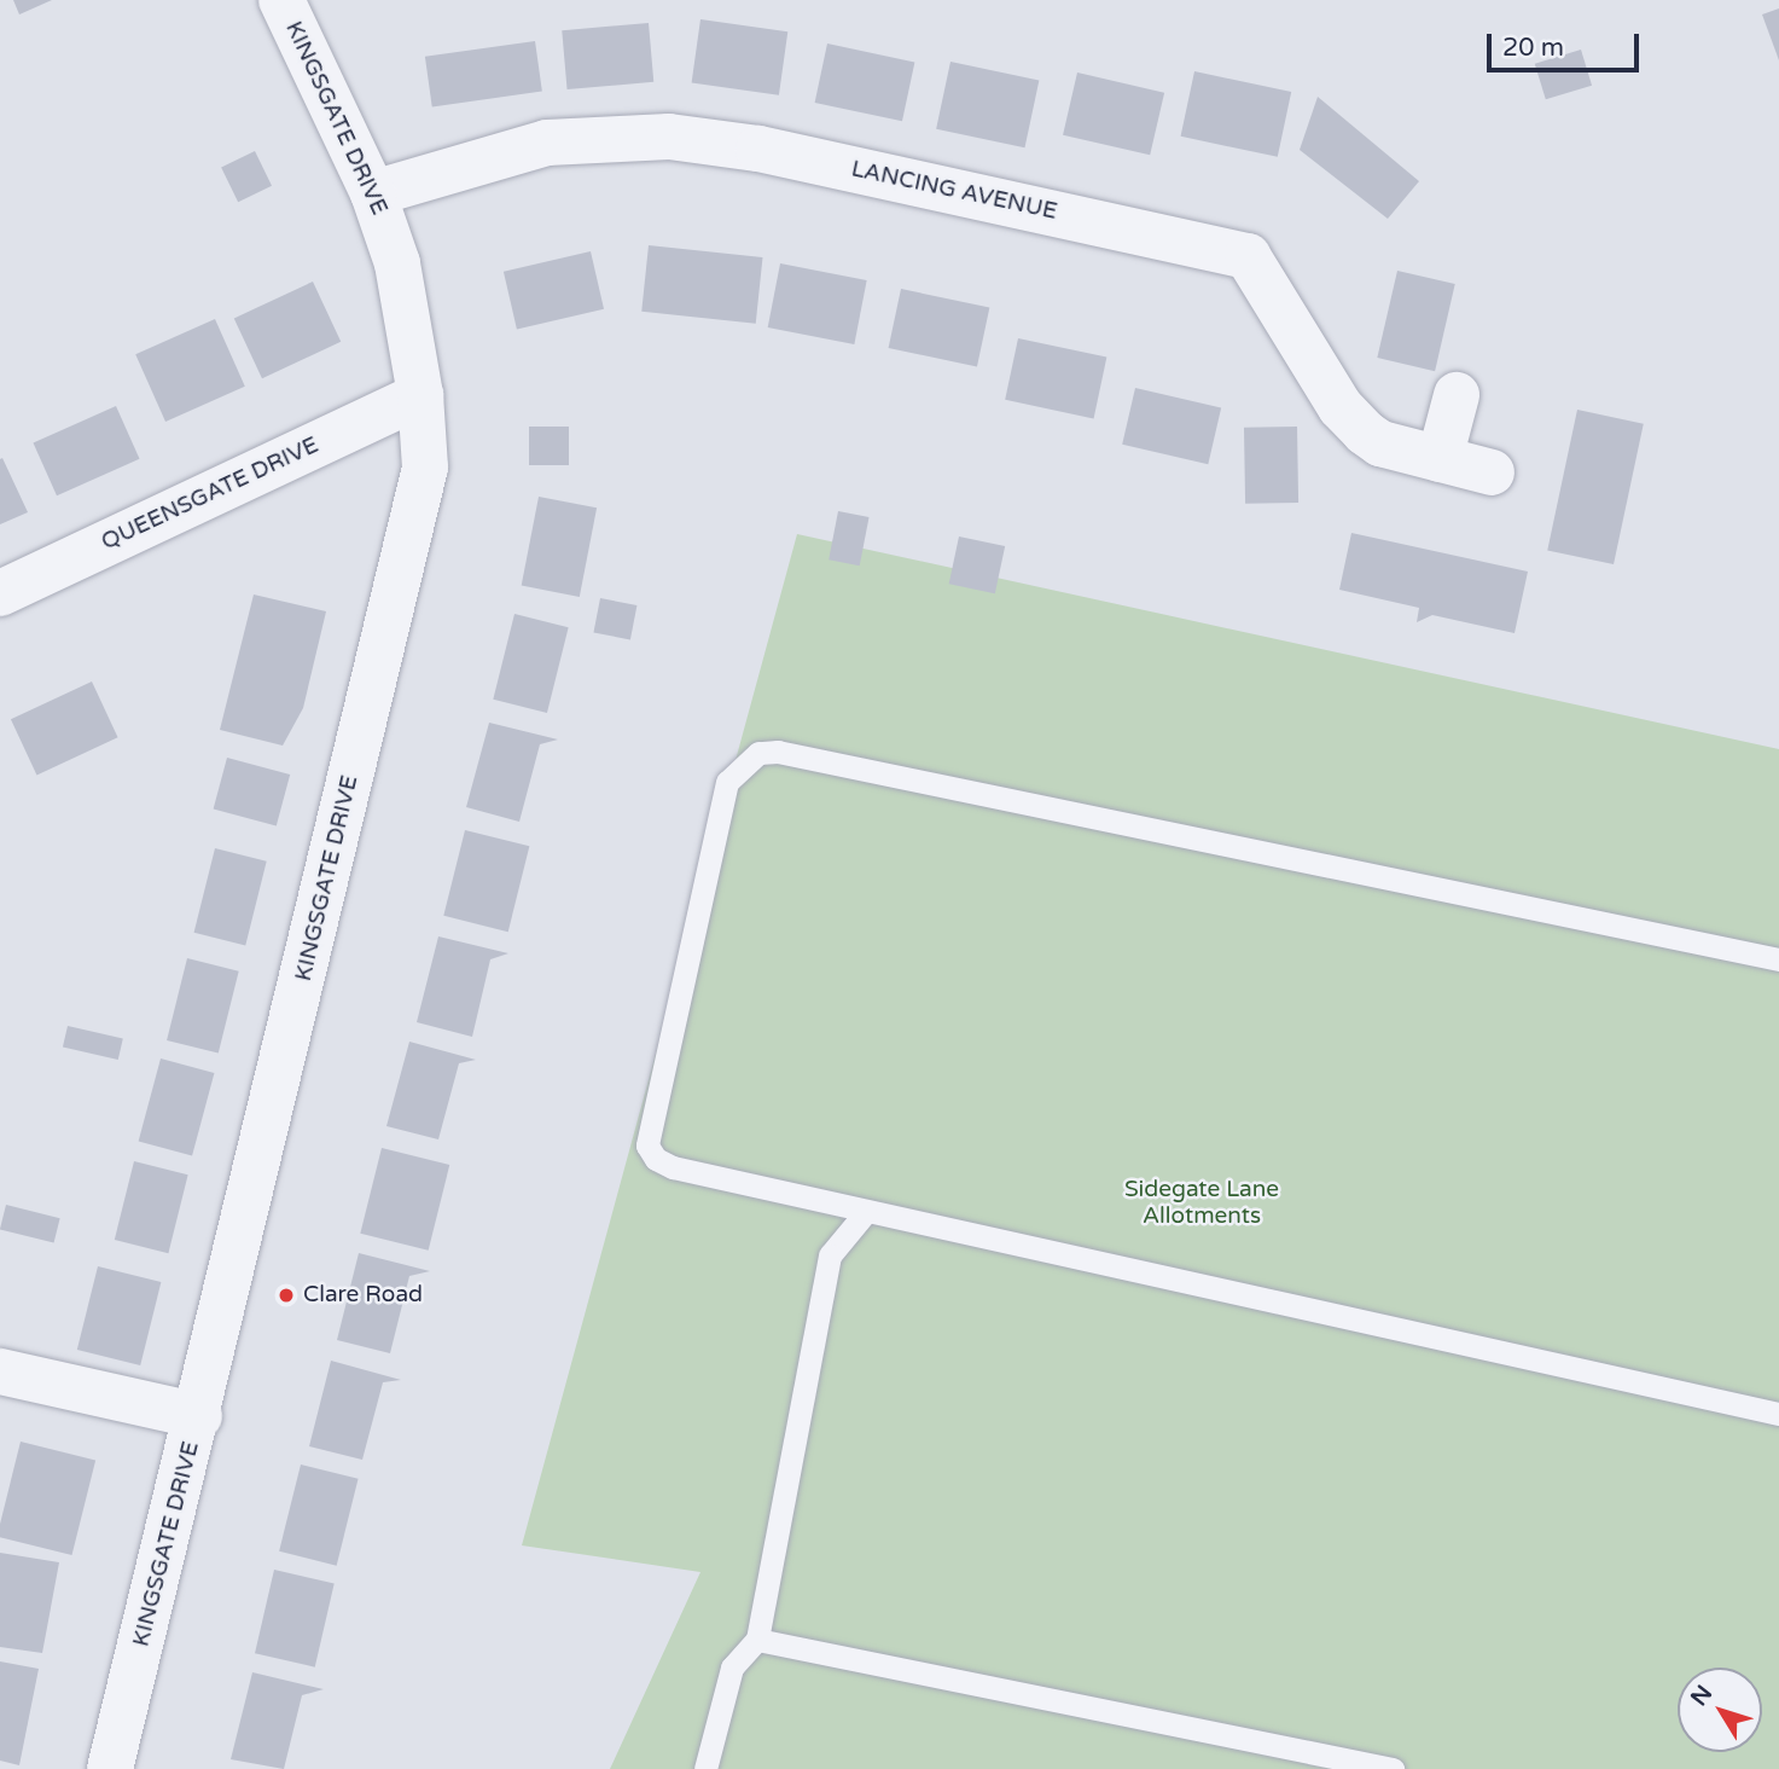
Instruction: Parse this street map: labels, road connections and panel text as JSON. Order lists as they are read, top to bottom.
{
  "streets": {
    "street": ["KINGSGATE DRIVE", "LANCING AVENUE", "QUEENSGATE DRIVE"]
  },
  "crossings": [
    ["KINGSGATE DRIVE", "LANCING AVENUE"],
    ["KINGSGATE DRIVE", "QUEENSGATE DRIVE"]
  ],
  "parks": ["Sidegate Lane Allotments"],
  "places": ["Clare Road"],
  "scale_bar": "20 m",
  "north": "top left"
}
